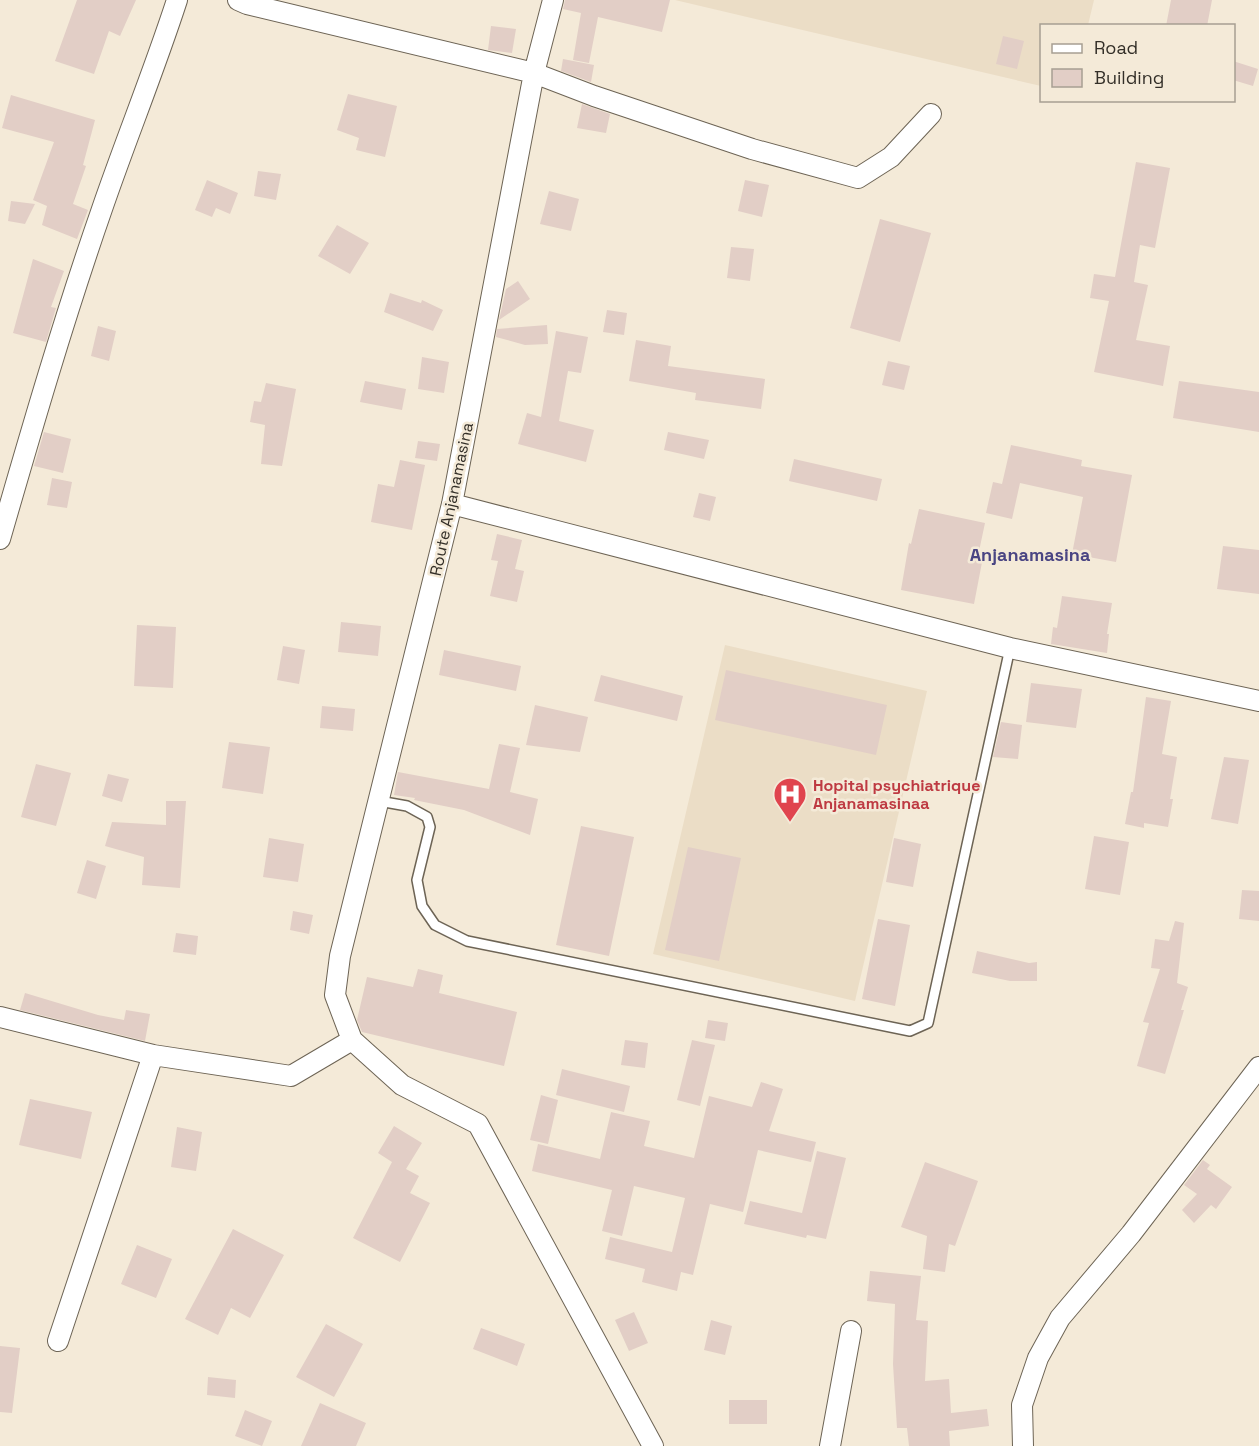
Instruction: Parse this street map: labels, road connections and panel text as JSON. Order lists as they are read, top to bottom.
{
  "streets": {
    "street": ["Route Anjanamasina"]
  },
  "districts": ["Anjanamasina"],
  "places": {
    "hospital": ["Hopital psychiatrique Anjanamasinaa"]
  },
  "legend": ["Road", "Building"]
}
